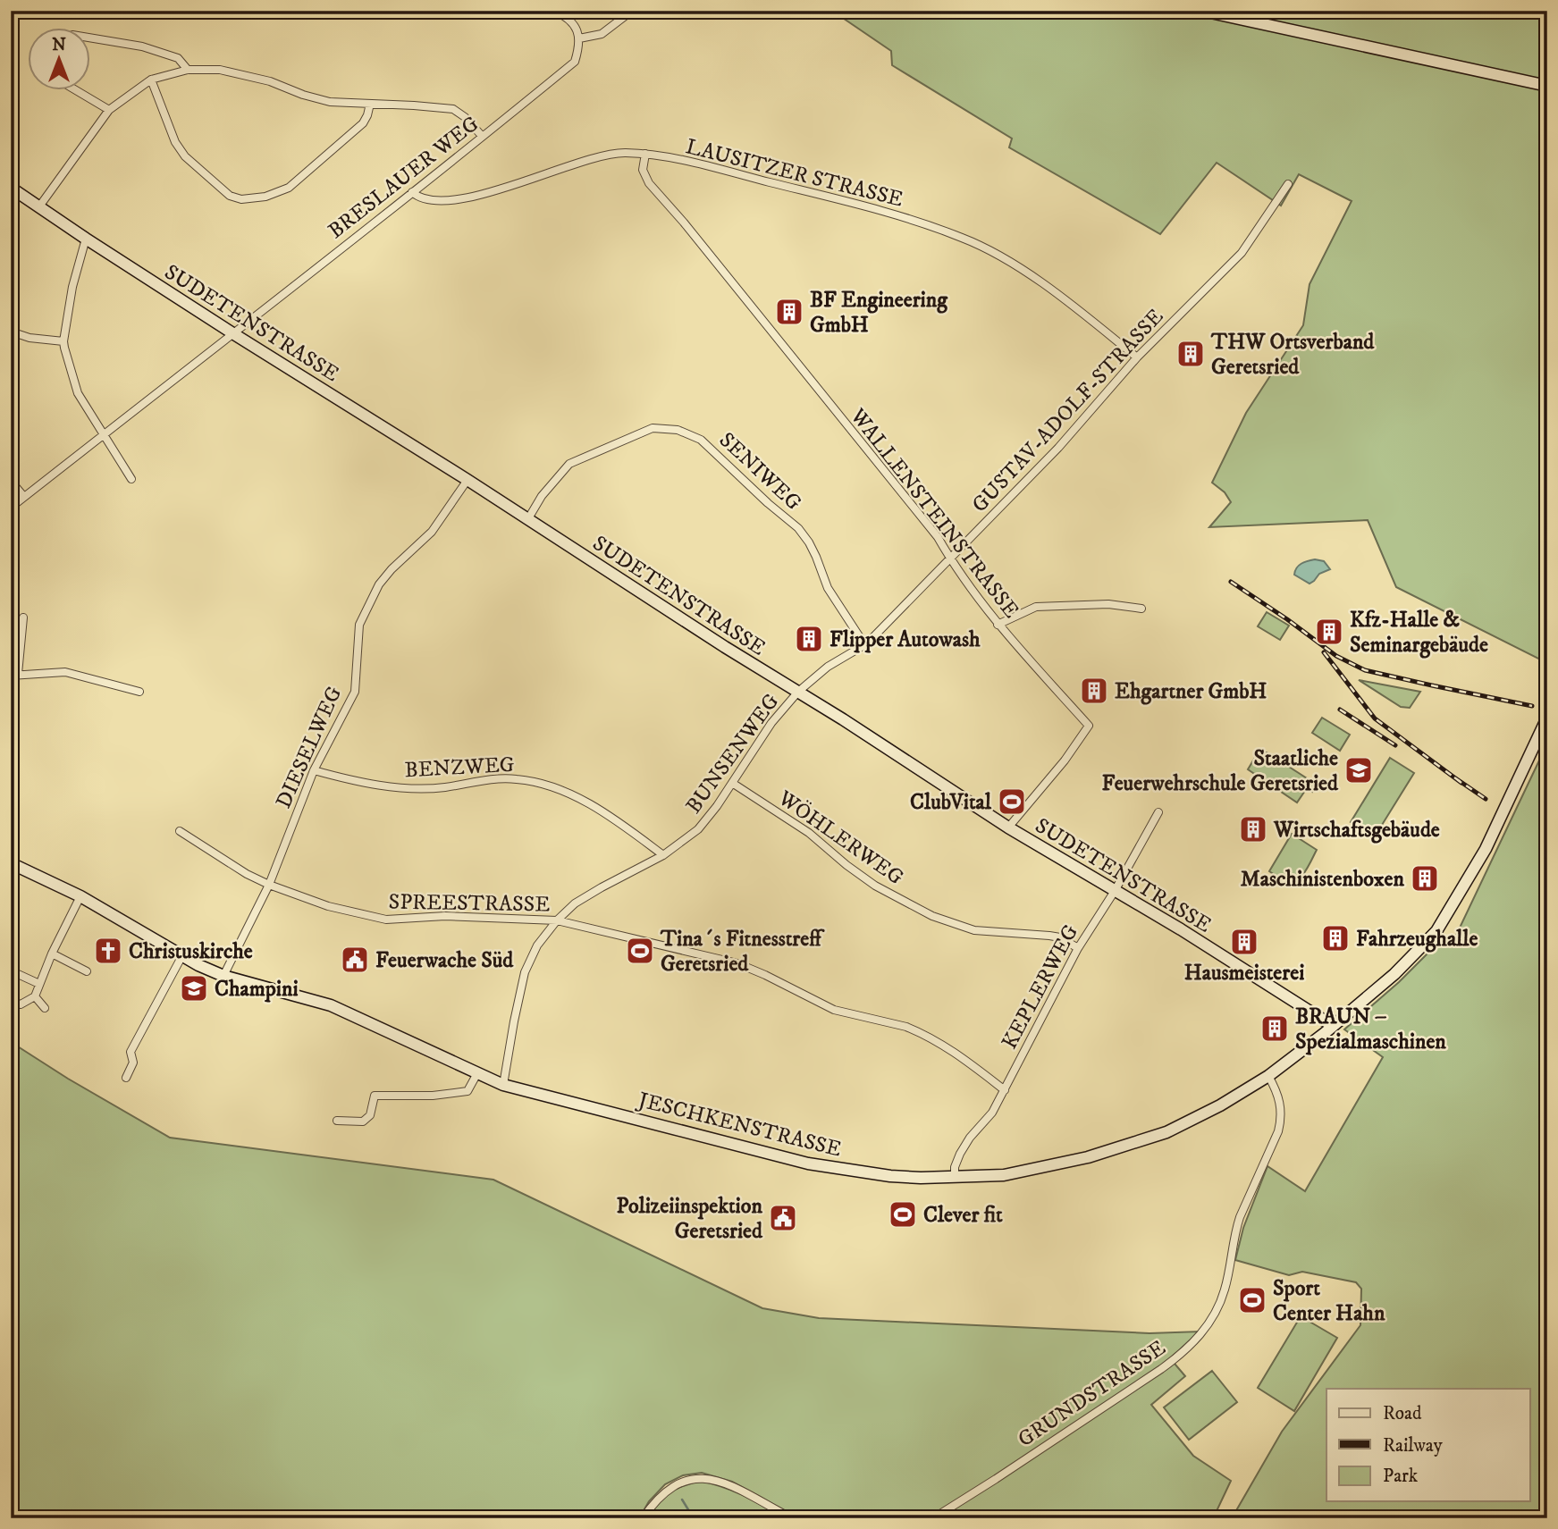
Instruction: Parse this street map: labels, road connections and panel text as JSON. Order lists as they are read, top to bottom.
{
  "streets": {
    "street": [
      "LAUSITZER STRASSE",
      "BRESLAUER WEG",
      "SUDETENSTRASSE",
      "GUSTAV-ADOLF-STRASSE",
      "SENIWEG",
      "WALLENSTEINSTRASSE",
      "DIESELWEG",
      "BUNSENWEG",
      "BENZWEG",
      "WÖHLERWEG",
      "SPREESTRASSE",
      "KEPLERWEG",
      "JESCHKENSTRASSE",
      "GRUNDSTRASSE"
    ]
  },
  "crossings": [
    ["LAUSITZER STRASSE", "BRESLAUER WEG"],
    ["LAUSITZER STRASSE", "GUSTAV-ADOLF-STRASSE"],
    ["LAUSITZER STRASSE", "WALLENSTEINSTRASSE"],
    ["BRESLAUER WEG", "SUDETENSTRASSE"],
    ["SUDETENSTRASSE", "GUSTAV-ADOLF-STRASSE"],
    ["SUDETENSTRASSE", "SENIWEG"],
    ["SUDETENSTRASSE", "WALLENSTEINSTRASSE"],
    ["SUDETENSTRASSE", "DIESELWEG"],
    ["SUDETENSTRASSE", "BUNSENWEG"],
    ["SUDETENSTRASSE", "KEPLERWEG"],
    ["SUDETENSTRASSE", "JESCHKENSTRASSE"],
    ["GUSTAV-ADOLF-STRASSE", "SENIWEG"],
    ["GUSTAV-ADOLF-STRASSE", "WALLENSTEINSTRASSE"],
    ["GUSTAV-ADOLF-STRASSE", "BUNSENWEG"],
    ["DIESELWEG", "BENZWEG"],
    ["DIESELWEG", "SPREESTRASSE"],
    ["DIESELWEG", "JESCHKENSTRASSE"],
    ["BUNSENWEG", "BENZWEG"],
    ["BUNSENWEG", "WÖHLERWEG"],
    ["BUNSENWEG", "SPREESTRASSE"],
    ["BUNSENWEG", "JESCHKENSTRASSE"],
    ["WÖHLERWEG", "KEPLERWEG"],
    ["SPREESTRASSE", "KEPLERWEG"],
    ["KEPLERWEG", "JESCHKENSTRASSE"],
    ["JESCHKENSTRASSE", "GRUNDSTRASSE"]
  ],
  "places": {
    "building": [
      "BF Engineering GmbH",
      "THW Ortsverband Geretsried",
      "Kfz-Halle & Seminargebäude",
      "Flipper Autowash",
      "Ehgartner GmbH",
      "Wirtschaftsgebäude",
      "Maschinistenboxen",
      "Fahrzeughalle",
      "Hausmeisterei",
      "BRAUN – Spezialmaschinen"
    ],
    "school or university": ["Staatliche Feuerwehrschule Geretsried", "Champini"],
    "sports": [
      "ClubVital",
      "Tina´s Fitnesstreff Geretsried",
      "Clever fit",
      "Sport Center Hahn"
    ],
    "church": ["Christuskirche"],
    "public building": ["Feuerwache Süd", "Polizeiinspektion Geretsried"]
  },
  "legend": ["Road", "Railway", "Park"],
  "north": "top"
}
